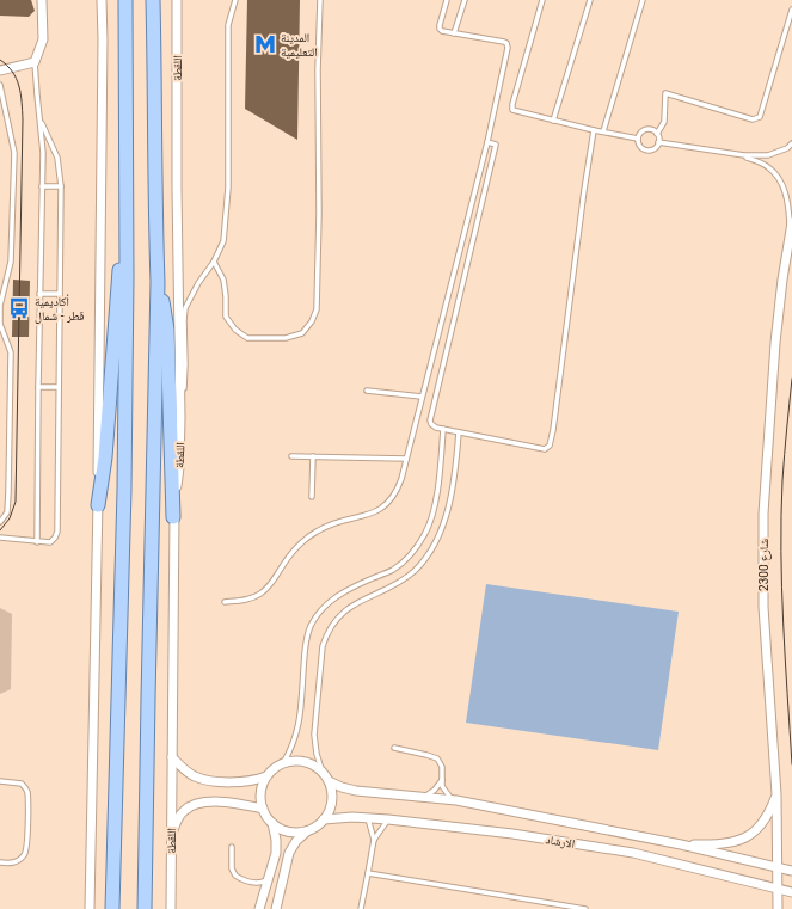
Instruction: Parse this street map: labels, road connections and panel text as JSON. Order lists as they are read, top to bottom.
{
  "streets": {
    "main road": ["اللقطة"],
    "street": ["شارع 2300", "الارشاد"]
  },
  "crossings": [
    ["شارع 2300", "الارشاد"]
  ],
  "places": {
    "metro station": ["المدينة التعليمية"],
    "bus stop": ["أكاديمية قطر - شمال"]
  }
}
